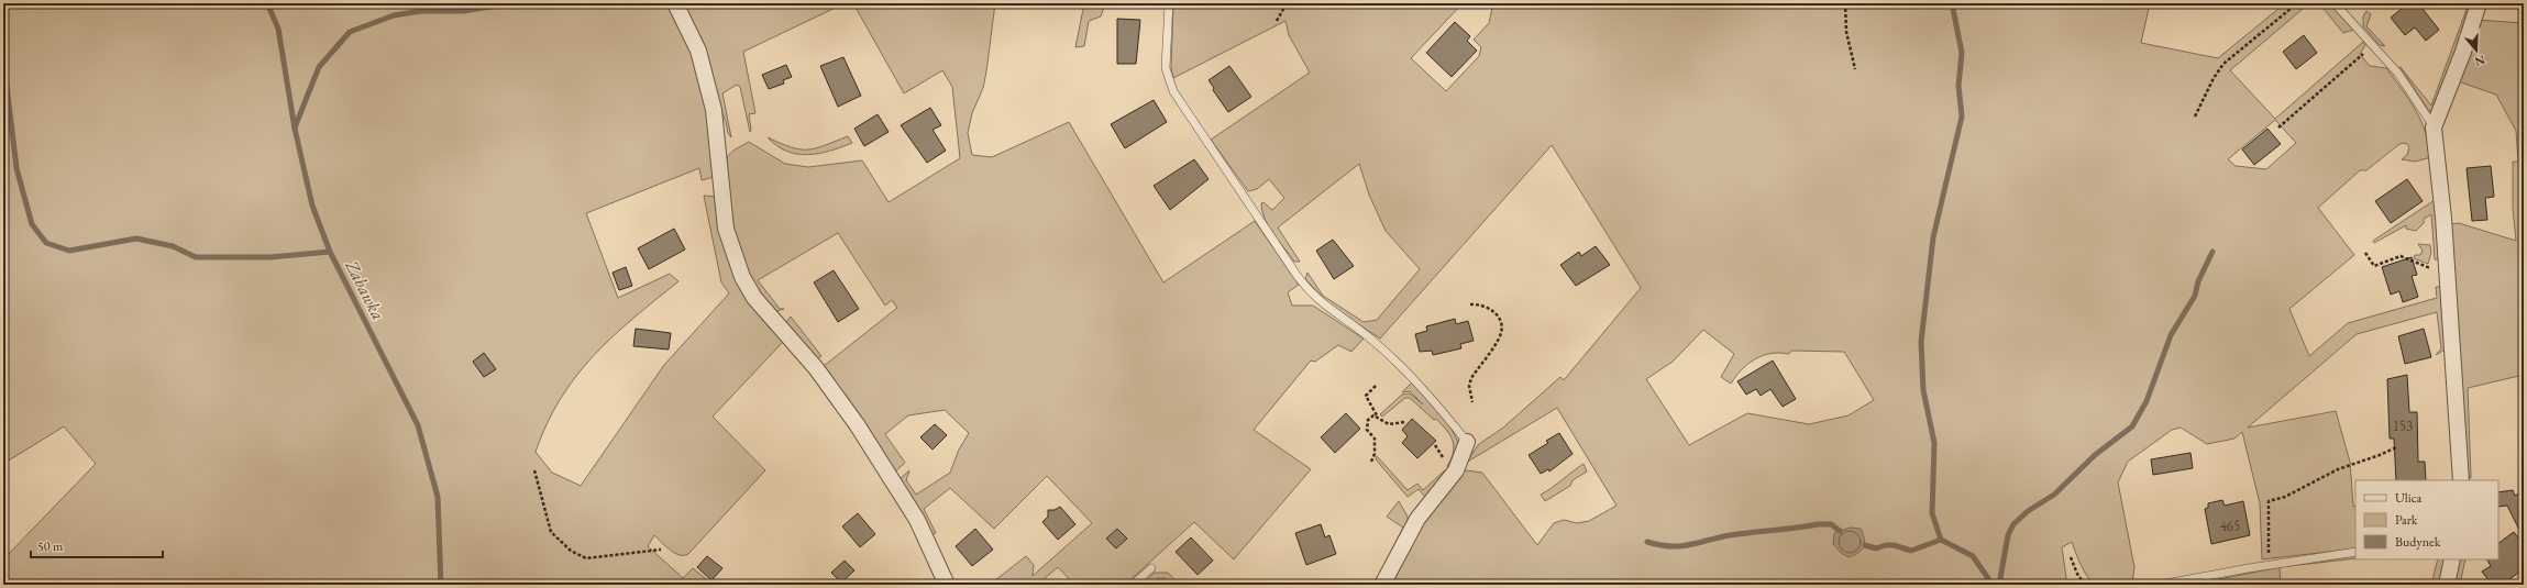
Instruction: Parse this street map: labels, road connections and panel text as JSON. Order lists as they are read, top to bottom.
{
  "water": ["Zabawka"],
  "house_numbers": ["153", "465"],
  "legend": ["Ulica", "Park", "Budynek"],
  "scale_bar": "50 m",
  "north": "bottom"
}
